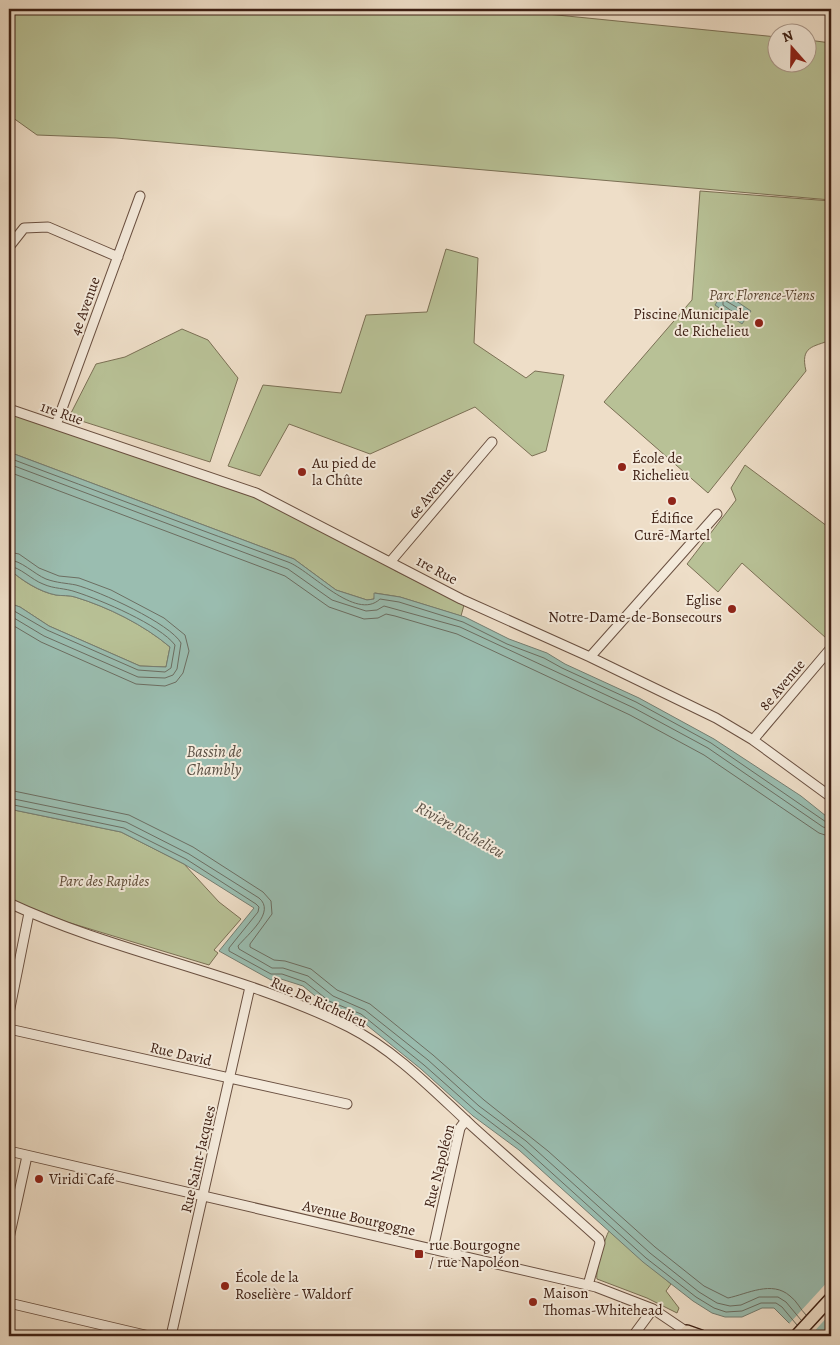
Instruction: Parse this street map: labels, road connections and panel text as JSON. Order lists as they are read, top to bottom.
{
  "streets": {
    "street": [
      "4e Avenue",
      "1re Rue",
      "6e Avenue",
      "8e Avenue",
      "Rue De Richelieu",
      "Rue David",
      "Rue Saint-Jacques",
      "Rue Napoléon",
      "Avenue Bourgogne"
    ]
  },
  "crossings": [
    ["4e Avenue", "1re Rue"],
    ["1re Rue", "6e Avenue"],
    ["1re Rue", "8e Avenue"],
    ["Rue De Richelieu", "Rue Saint-Jacques"],
    ["Rue De Richelieu", "Rue Napoléon"],
    ["Rue De Richelieu", "Avenue Bourgogne"],
    ["Rue David", "Rue Saint-Jacques"],
    ["Rue Saint-Jacques", "Avenue Bourgogne"],
    ["Rue Napoléon", "Avenue Bourgogne"]
  ],
  "water": ["Bassin de Chambly", "Rivière Richelieu"],
  "parks": ["Parc Florence-Viens", "Parc des Rapides"],
  "places": {
    "other": [
      "Piscine Municipale de Richelieu",
      "École de Richelieu",
      "Au pied de la Chûte",
      "Édifice Curē-Martel",
      "Eglise Notre-Dame-de-Bonsecours",
      "Viridi Café",
      "École de la Roselière - Waldorf",
      "Maison Thomas-Whitehead"
    ],
    "transit": ["rue Bourgogne / rue Napoléon"]
  },
  "north": "top"
}
